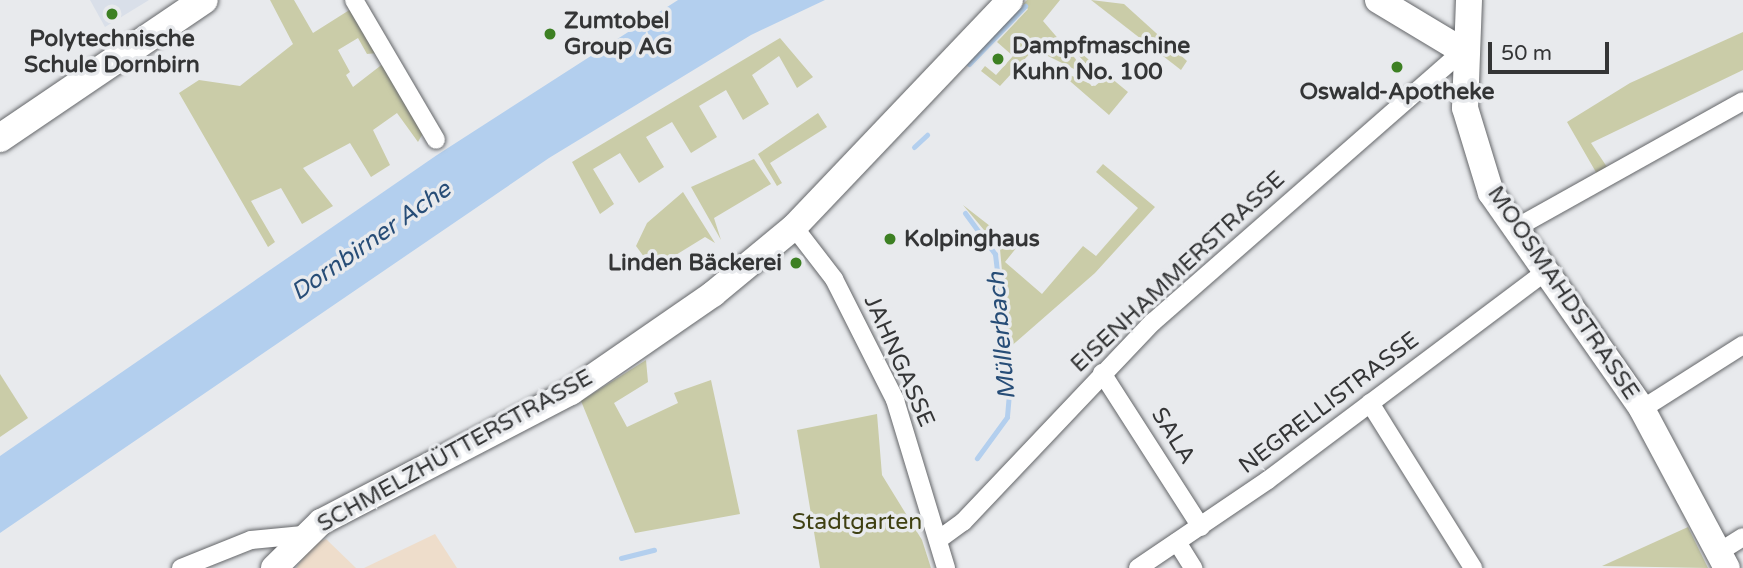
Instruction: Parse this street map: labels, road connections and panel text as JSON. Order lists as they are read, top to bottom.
{
  "streets": {
    "street": [
      "EISENHAMMERSTRASSE",
      "MOOSMAHDSTRASSE",
      "JAHNGASSE",
      "NEGRELLISTRASSE",
      "SALA",
      "SCHMELZHÜTTERSTRASSE"
    ]
  },
  "crossings": [
    ["EISENHAMMERSTRASSE", "MOOSMAHDSTRASSE"],
    ["EISENHAMMERSTRASSE", "JAHNGASSE"],
    ["EISENHAMMERSTRASSE", "SALA"],
    ["MOOSMAHDSTRASSE", "NEGRELLISTRASSE"],
    ["JAHNGASSE", "SCHMELZHÜTTERSTRASSE"],
    ["NEGRELLISTRASSE", "SALA"]
  ],
  "water": ["Dornbirner Ache", "Müllerbach"],
  "parks": ["Stadtgarten"],
  "places": [
    "Polytechnische Schule Dornbirn",
    "Zumtobel Group AG",
    "Dampfmaschine Kuhn No. 100",
    "Oswald-Apotheke",
    "Kolpinghaus",
    "Linden Bäckerei"
  ],
  "scale_bar": "50 m"
}
